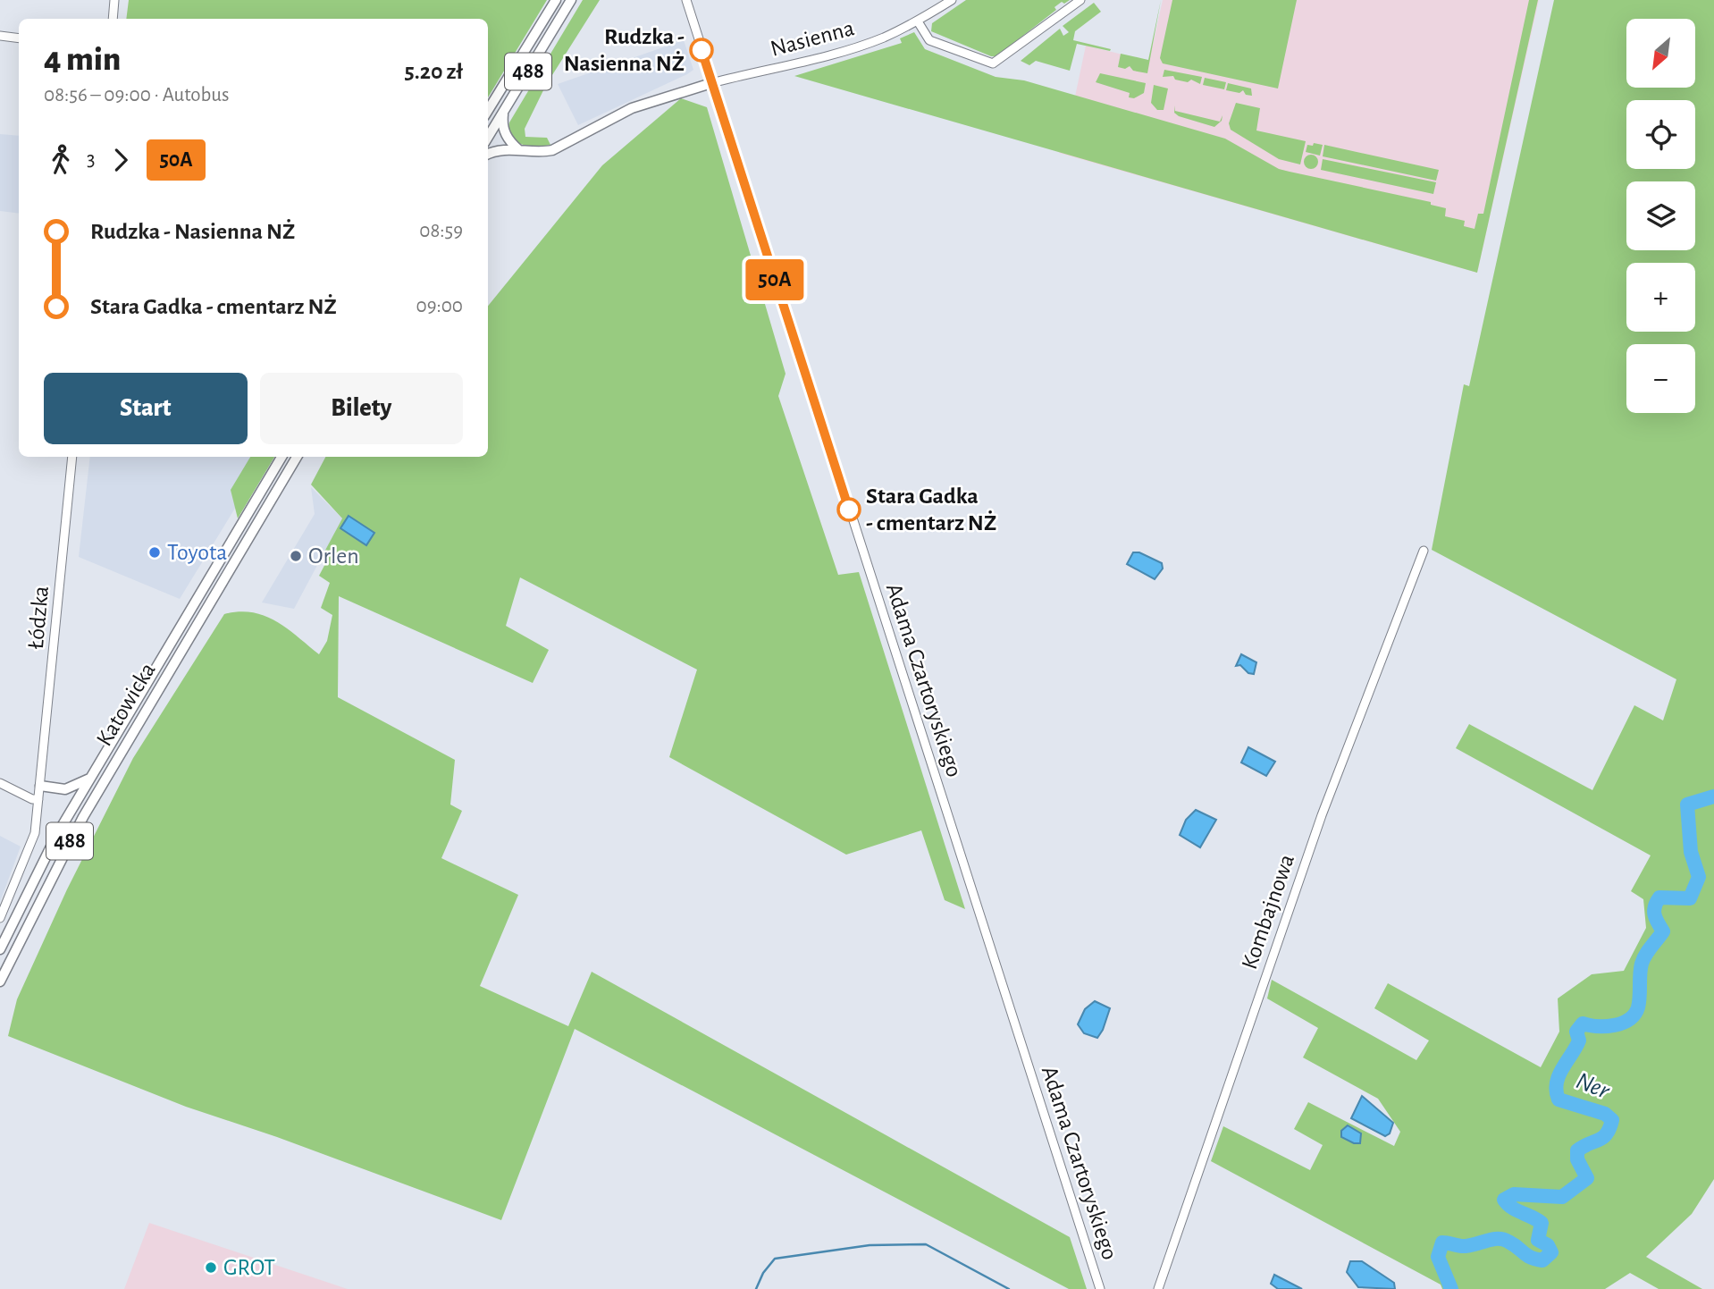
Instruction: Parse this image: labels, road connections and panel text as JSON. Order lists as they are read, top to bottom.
{
  "streets": {
    "main road": ["488", "Katowicka"],
    "street": [
      "Nasienna",
      "Łódzka",
      "Adama Czartoryskiego",
      "Kombajnowa"
    ]
  },
  "crossings": [
    ["Nasienna", "Adama Czartoryskiego"]
  ],
  "water": ["Ner"],
  "places": [
    "Rudzka - Nasienna NŻ",
    "Stara Gadka - cmentarz NŻ",
    "Toyota",
    "Orlen",
    "GROT"
  ],
  "lines": ["bus line 50A"],
  "north": "bottom left",
  "page": {
    "on_map": "50A",
    "map_buttons": ["+", "−"],
    "heading": ["4 min", "08:56 – 09:00 · Autobus", "5.20 zł"],
    "legs": ["3", "50A"],
    "list": [
      {
        "name": "Rudzka - Nasienna NŻ",
        "value": "08:59"
      },
      {
        "name": "Stara Gadka - cmentarz NŻ",
        "value": "09:00"
      }
    ],
    "buttons": ["Start", "Bilety"]
  }
}
